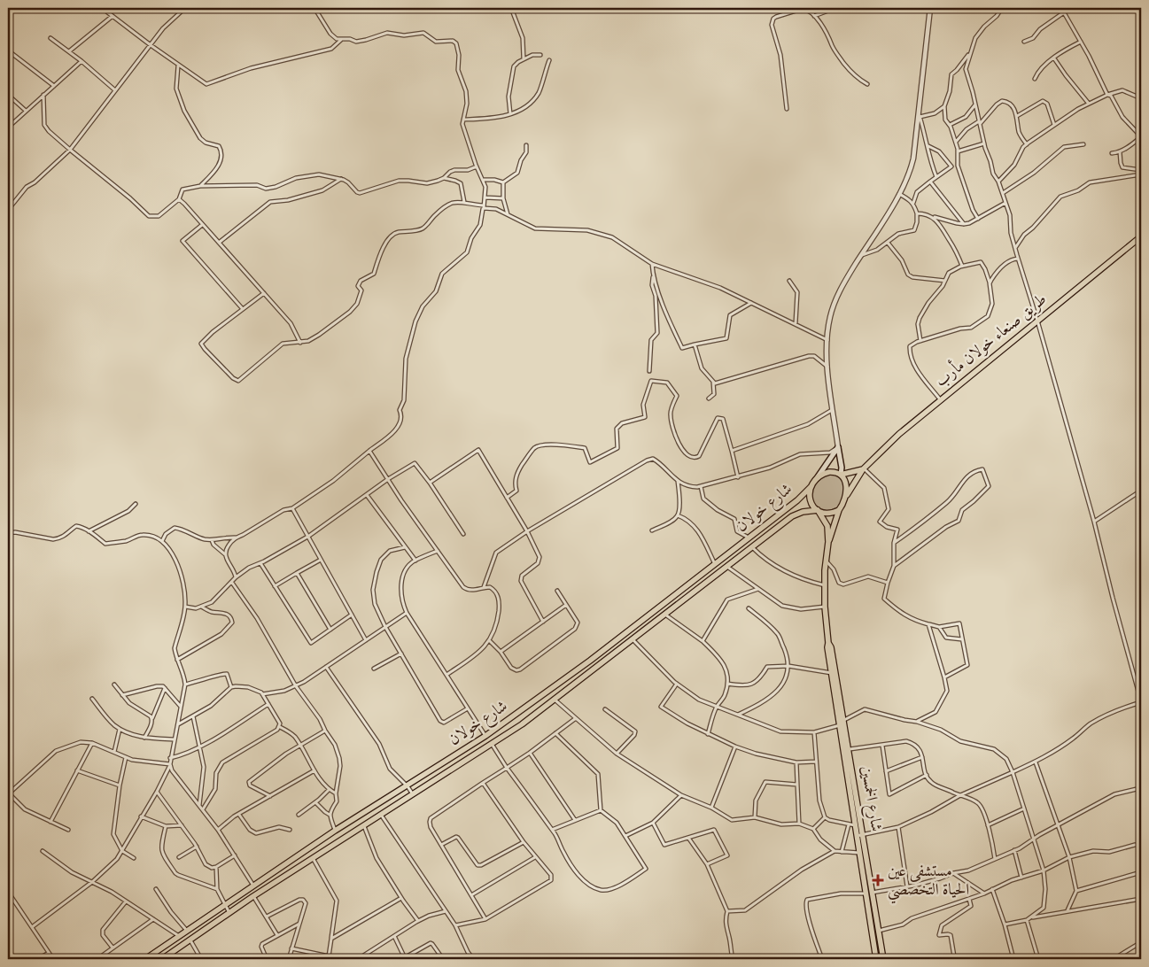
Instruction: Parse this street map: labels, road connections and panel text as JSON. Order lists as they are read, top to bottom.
{
  "streets": {
    "main road": ["طريق صنعاء خولان مأرب", "شارع خولان", "شارع الخمسين"]
  },
  "crossings": [
    ["طريق صنعاء خولان مأرب", "شارع خولان"],
    ["طريق صنعاء خولان مأرب", "شارع الخمسين"],
    ["شارع خولان", "شارع الخمسين"]
  ],
  "places": {
    "health": ["مستشفى عين الحياة التخصصي"]
  }
}
